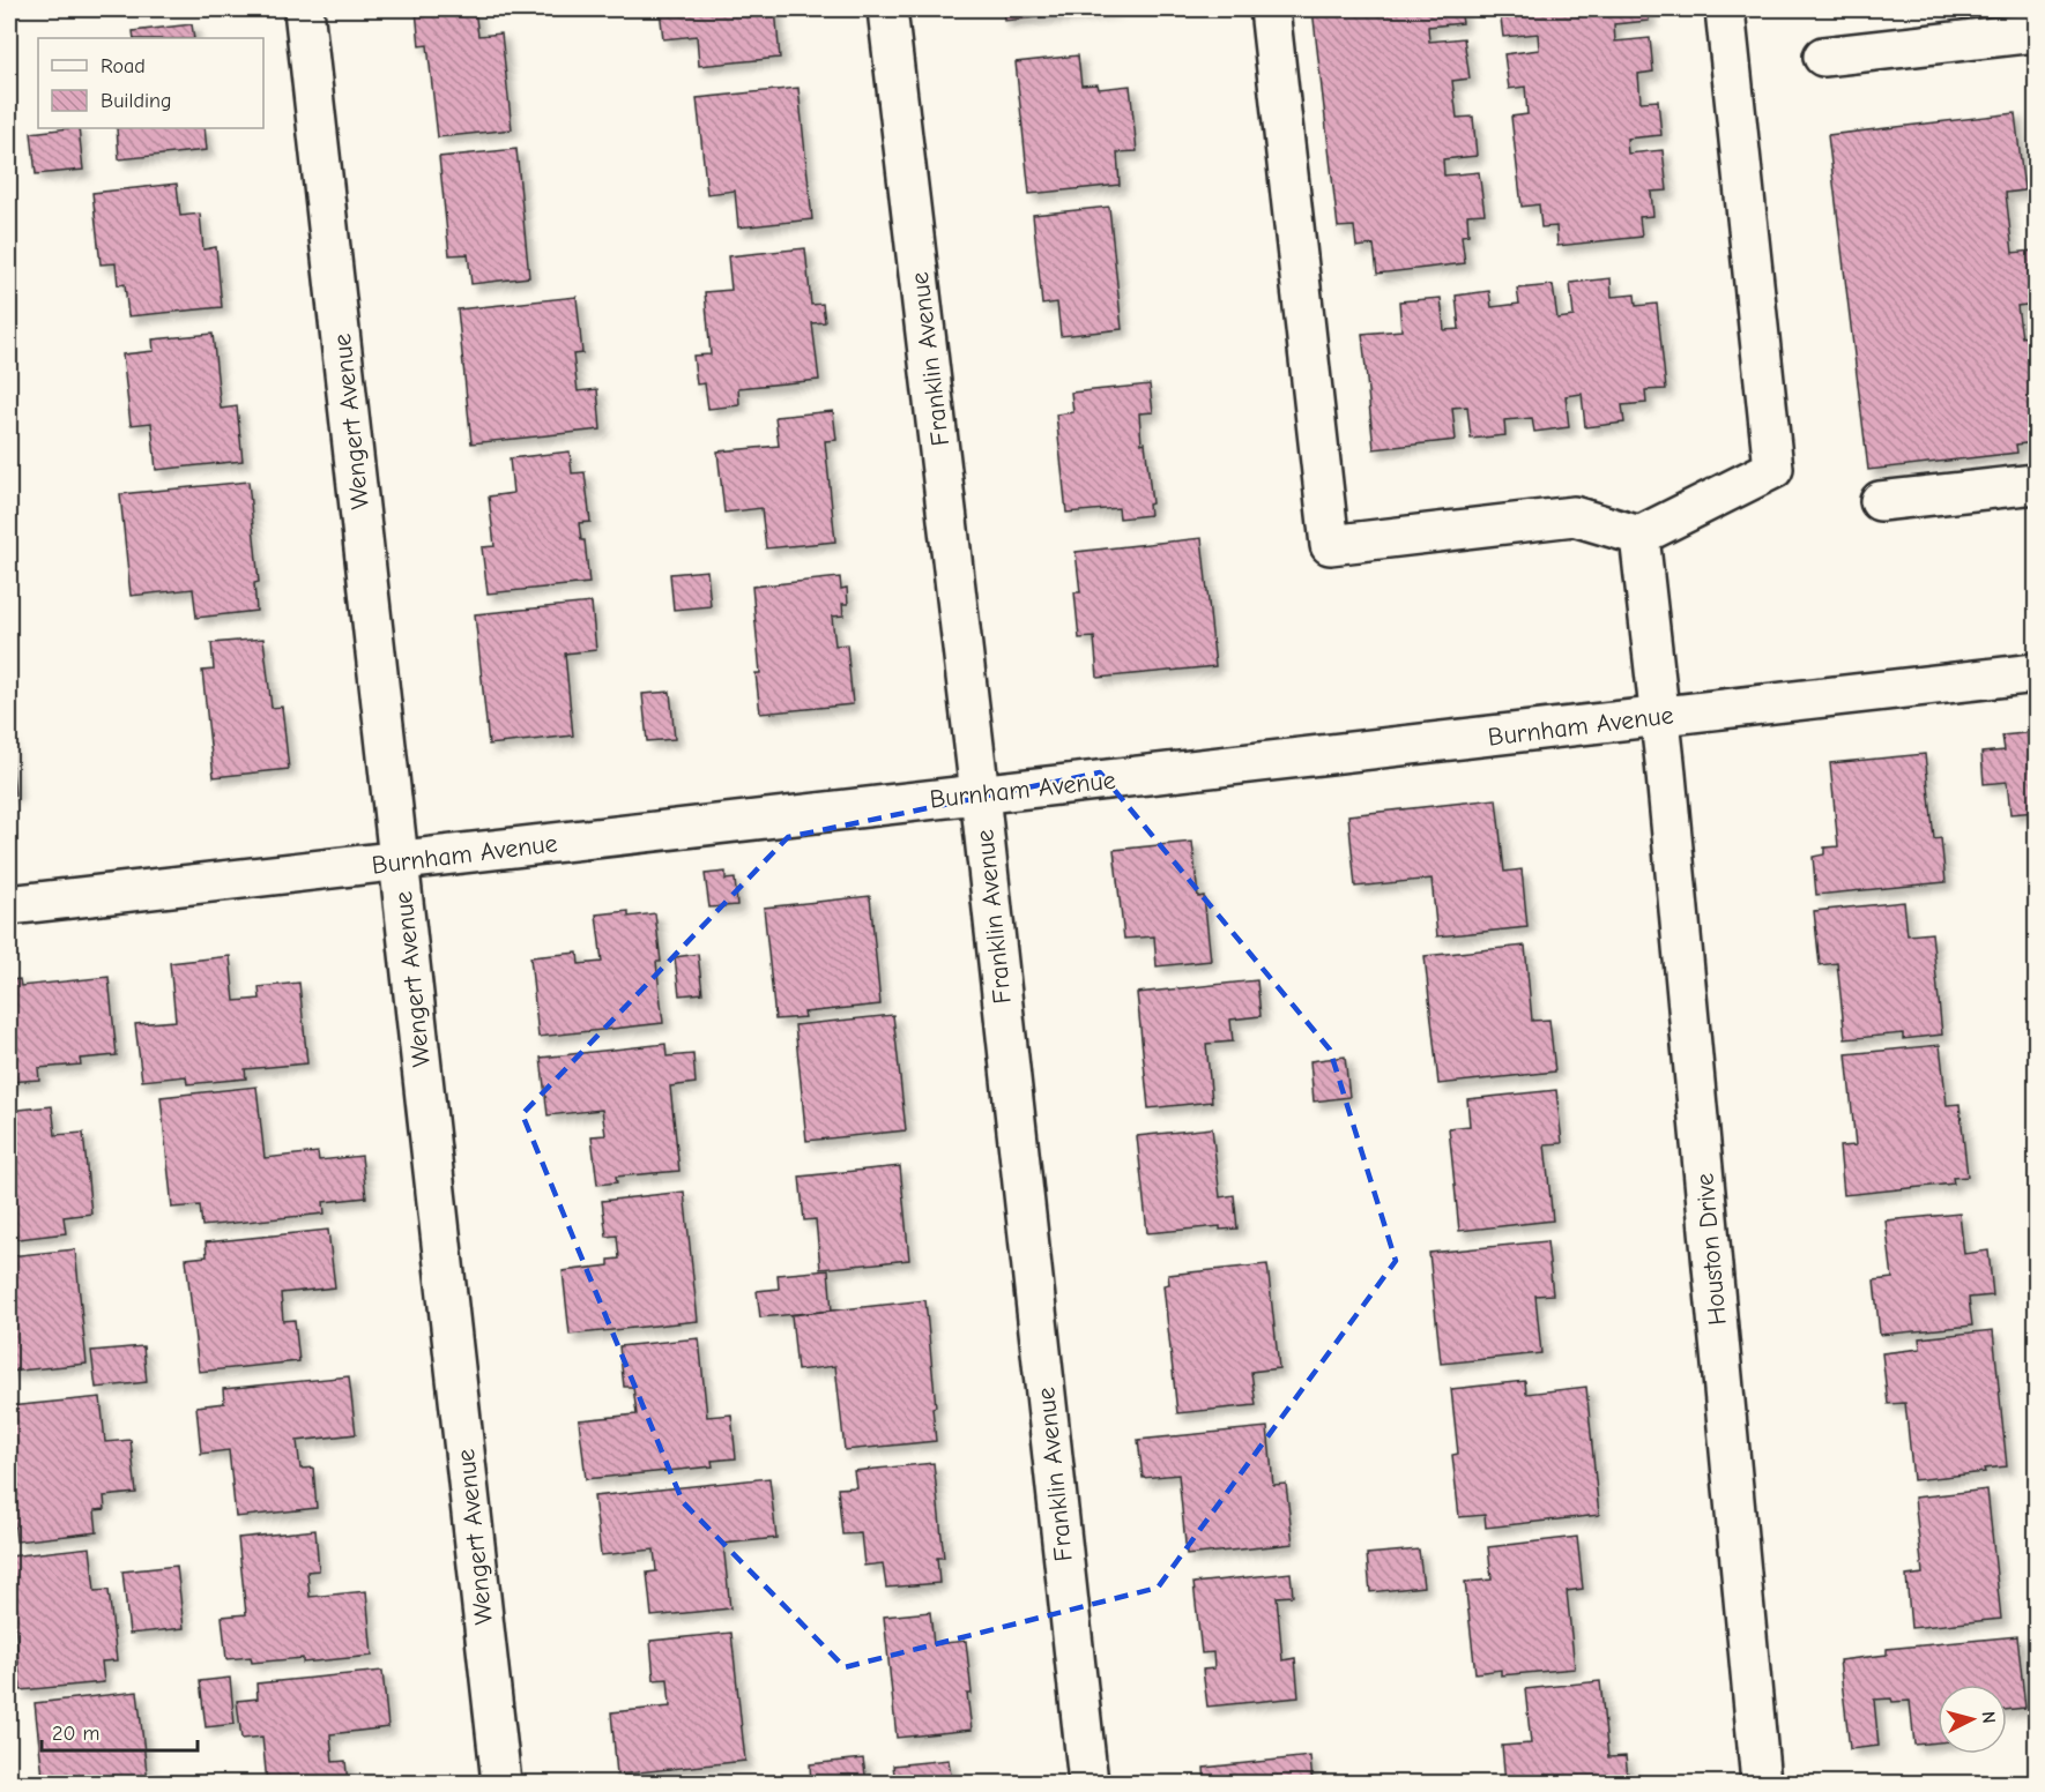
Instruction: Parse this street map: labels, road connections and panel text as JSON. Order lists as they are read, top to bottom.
{
  "streets": {
    "street": [
      "Franklin Avenue",
      "Wengert Avenue",
      "Burnham Avenue",
      "Houston Drive"
    ]
  },
  "crossings": [
    ["Franklin Avenue", "Burnham Avenue"],
    ["Wengert Avenue", "Burnham Avenue"],
    ["Burnham Avenue", "Houston Drive"]
  ],
  "legend": ["Road", "Building"],
  "scale_bar": "20 m",
  "north": "right"
}
